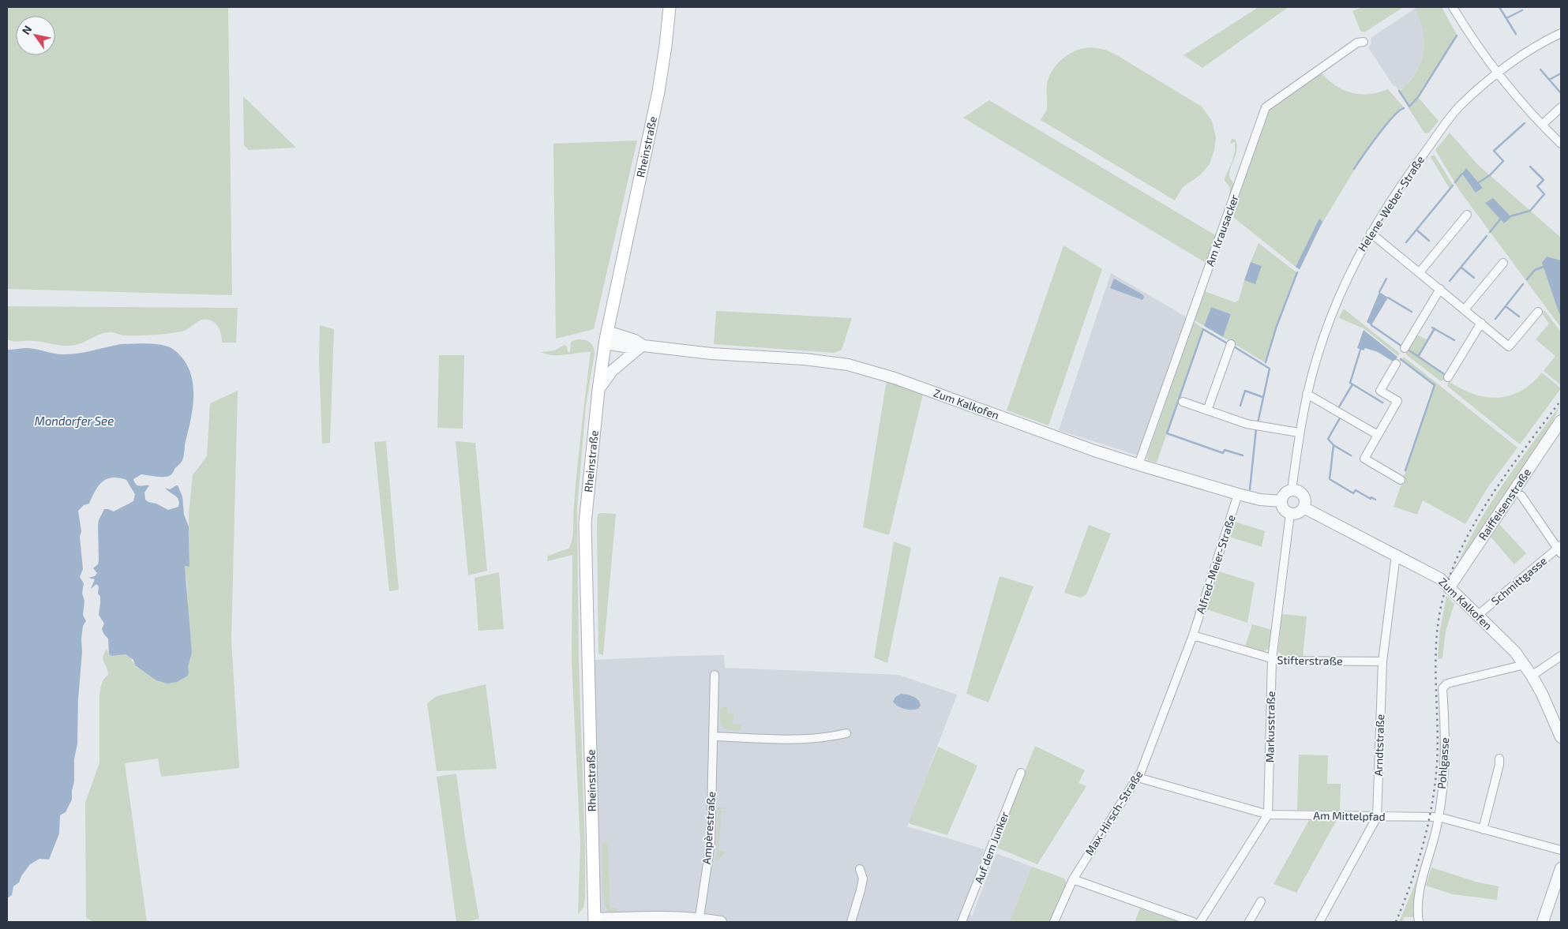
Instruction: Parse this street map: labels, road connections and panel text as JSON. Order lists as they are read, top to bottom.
{
  "streets": {
    "main road": ["Rheinstraße"],
    "street": [
      "Helene-Weber-Straße",
      "Am Krausacker",
      "Zum Kalkofen",
      "Raiffeisenstraße",
      "Alfred-Meier-Straße",
      "Schmittgasse",
      "Stifterstraße",
      "Markusstraße",
      "Arndtstraße",
      "Pohlgasse",
      "Max-Hirsch-Straße",
      "Am Mittelpfad",
      "Ampèrestraße",
      "Auf dem Junker"
    ]
  },
  "crossings": [
    ["Rheinstraße", "Zum Kalkofen"],
    ["Helene-Weber-Straße", "Zum Kalkofen"],
    ["Helene-Weber-Straße", "Markusstraße"],
    ["Am Krausacker", "Zum Kalkofen"],
    ["Zum Kalkofen", "Raiffeisenstraße"],
    ["Zum Kalkofen", "Alfred-Meier-Straße"],
    ["Zum Kalkofen", "Schmittgasse"],
    ["Zum Kalkofen", "Markusstraße"],
    ["Zum Kalkofen", "Arndtstraße"],
    ["Zum Kalkofen", "Pohlgasse"],
    ["Alfred-Meier-Straße", "Stifterstraße"],
    ["Alfred-Meier-Straße", "Max-Hirsch-Straße"],
    ["Stifterstraße", "Markusstraße"],
    ["Stifterstraße", "Arndtstraße"],
    ["Stifterstraße", "Max-Hirsch-Straße"],
    ["Markusstraße", "Am Mittelpfad"],
    ["Arndtstraße", "Am Mittelpfad"],
    ["Pohlgasse", "Am Mittelpfad"],
    ["Max-Hirsch-Straße", "Am Mittelpfad"]
  ],
  "water": ["Mondorfer See"],
  "north": "top left"
}
